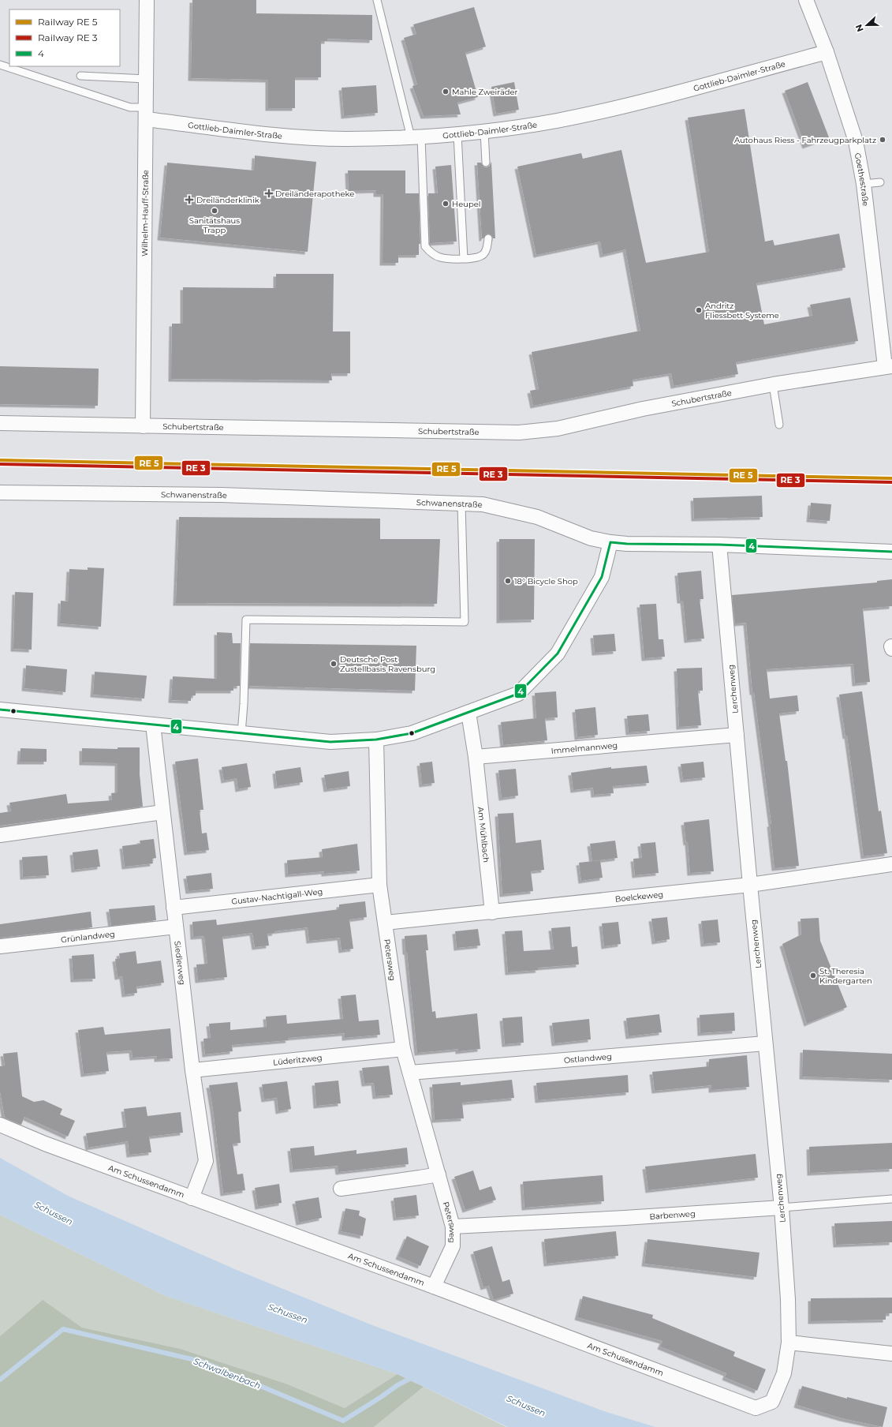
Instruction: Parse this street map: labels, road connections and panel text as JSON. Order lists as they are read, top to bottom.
{
  "streets": {
    "street": [
      "Gottlieb-Daimler-Straße",
      "Goethestraße",
      "Wilhelm-Hauff-Straße",
      "Schubertstraße",
      "Schwanenstraße",
      "Lerchenweg",
      "Immelmannweg",
      "Am Mühlbach",
      "Gustav-Nachtigall-Weg",
      "Boelckeweg",
      "Grünlandweg",
      "Petersweg",
      "Siedlerweg",
      "Ostlandweg",
      "Lüderitzweg",
      "Am Schussendamm",
      "Barbenweg"
    ]
  },
  "crossings": [
    ["Gottlieb-Daimler-Straße", "Goethestraße"],
    ["Gottlieb-Daimler-Straße", "Wilhelm-Hauff-Straße"],
    ["Goethestraße", "Schubertstraße"],
    ["Wilhelm-Hauff-Straße", "Schubertstraße"],
    ["Schwanenstraße", "Lerchenweg"],
    ["Lerchenweg", "Immelmannweg"],
    ["Lerchenweg", "Boelckeweg"],
    ["Lerchenweg", "Ostlandweg"],
    ["Lerchenweg", "Am Schussendamm"],
    ["Lerchenweg", "Barbenweg"],
    ["Immelmannweg", "Am Mühlbach"],
    ["Am Mühlbach", "Boelckeweg"],
    ["Gustav-Nachtigall-Weg", "Petersweg"],
    ["Gustav-Nachtigall-Weg", "Siedlerweg"],
    ["Boelckeweg", "Petersweg"],
    ["Grünlandweg", "Siedlerweg"],
    ["Petersweg", "Ostlandweg"],
    ["Petersweg", "Lüderitzweg"],
    ["Petersweg", "Am Schussendamm"],
    ["Petersweg", "Barbenweg"],
    ["Siedlerweg", "Lüderitzweg"],
    ["Siedlerweg", "Am Schussendamm"]
  ],
  "water": ["Schussen", "Schwalbenbach"],
  "places": {
    "other": [
      "Mahle Zweiräder",
      "Autohaus Riess - Fahrzeugparkplatz",
      "Heupel",
      "Sanitätshaus Trapp",
      "Andritz Fliessbett Systeme",
      "18° Bicycle Shop",
      "Deutsche Post Zustellbasis Ravensburg",
      "St. Theresia Kindergarten"
    ],
    "health": ["Dreiländerapotheke", "Dreiländerklinik"]
  },
  "lines": ["transit line 4"],
  "legend": ["Railway RE 5", "Railway RE 3", "4"],
  "north": "left"
}
